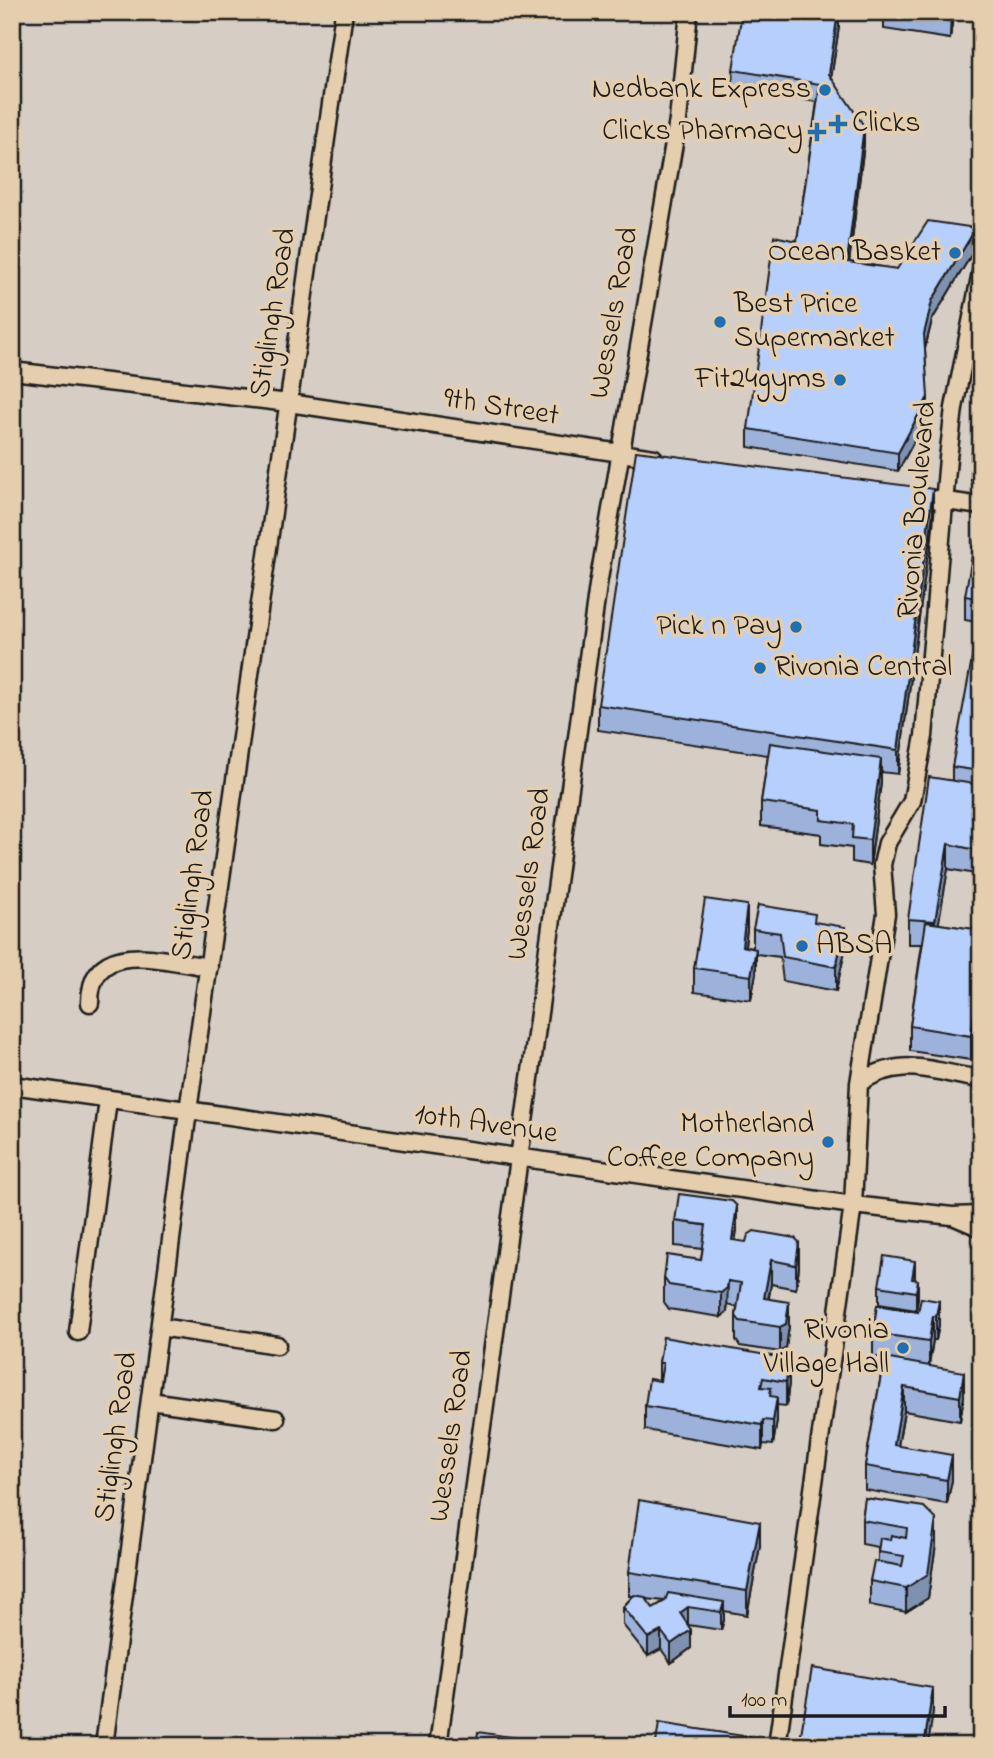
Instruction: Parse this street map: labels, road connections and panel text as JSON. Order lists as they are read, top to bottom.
{
  "streets": {
    "street": [
      "Stiglingh Road",
      "Wessels Road",
      "9th Street",
      "Rivonia Boulevard",
      "10th Avenue"
    ]
  },
  "crossings": [
    ["Stiglingh Road", "9th Street"],
    ["Stiglingh Road", "10th Avenue"],
    ["Wessels Road", "9th Street"],
    ["Wessels Road", "10th Avenue"],
    ["Rivonia Boulevard", "10th Avenue"]
  ],
  "places": {
    "other": [
      "Nedbank Express",
      "Ocean Basket",
      "Best Price Supermarket",
      "Fit24gyms",
      "Pick n Pay",
      "Rivonia Central",
      "ABSA",
      "Motherland Coffee Company",
      "Rivonia Village Hall"
    ],
    "health": ["Clicks", "Clicks Pharmacy"]
  },
  "scale_bar": "100 m"
}
